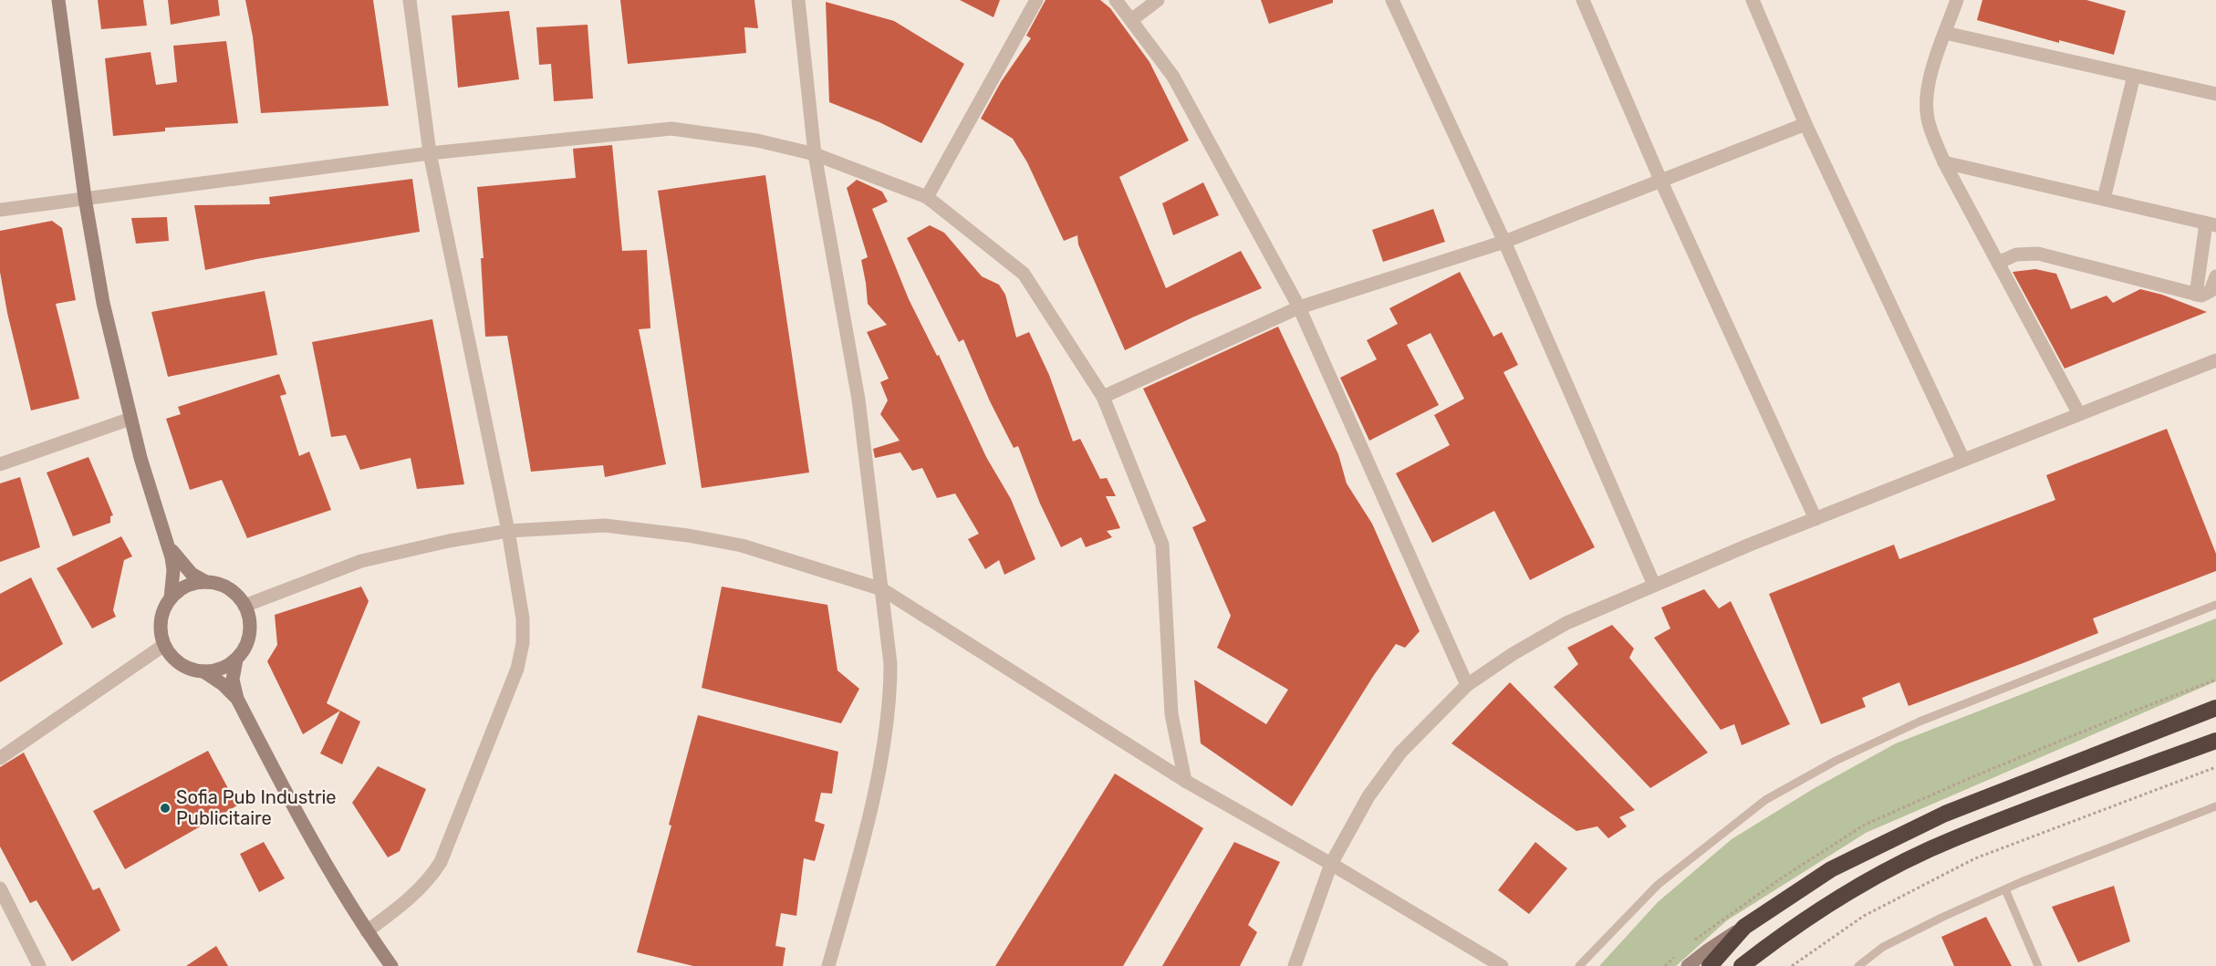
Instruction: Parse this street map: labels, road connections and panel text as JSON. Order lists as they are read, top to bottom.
{
  "places": ["Sofia Pub Industrie Publicitaire"]
}
